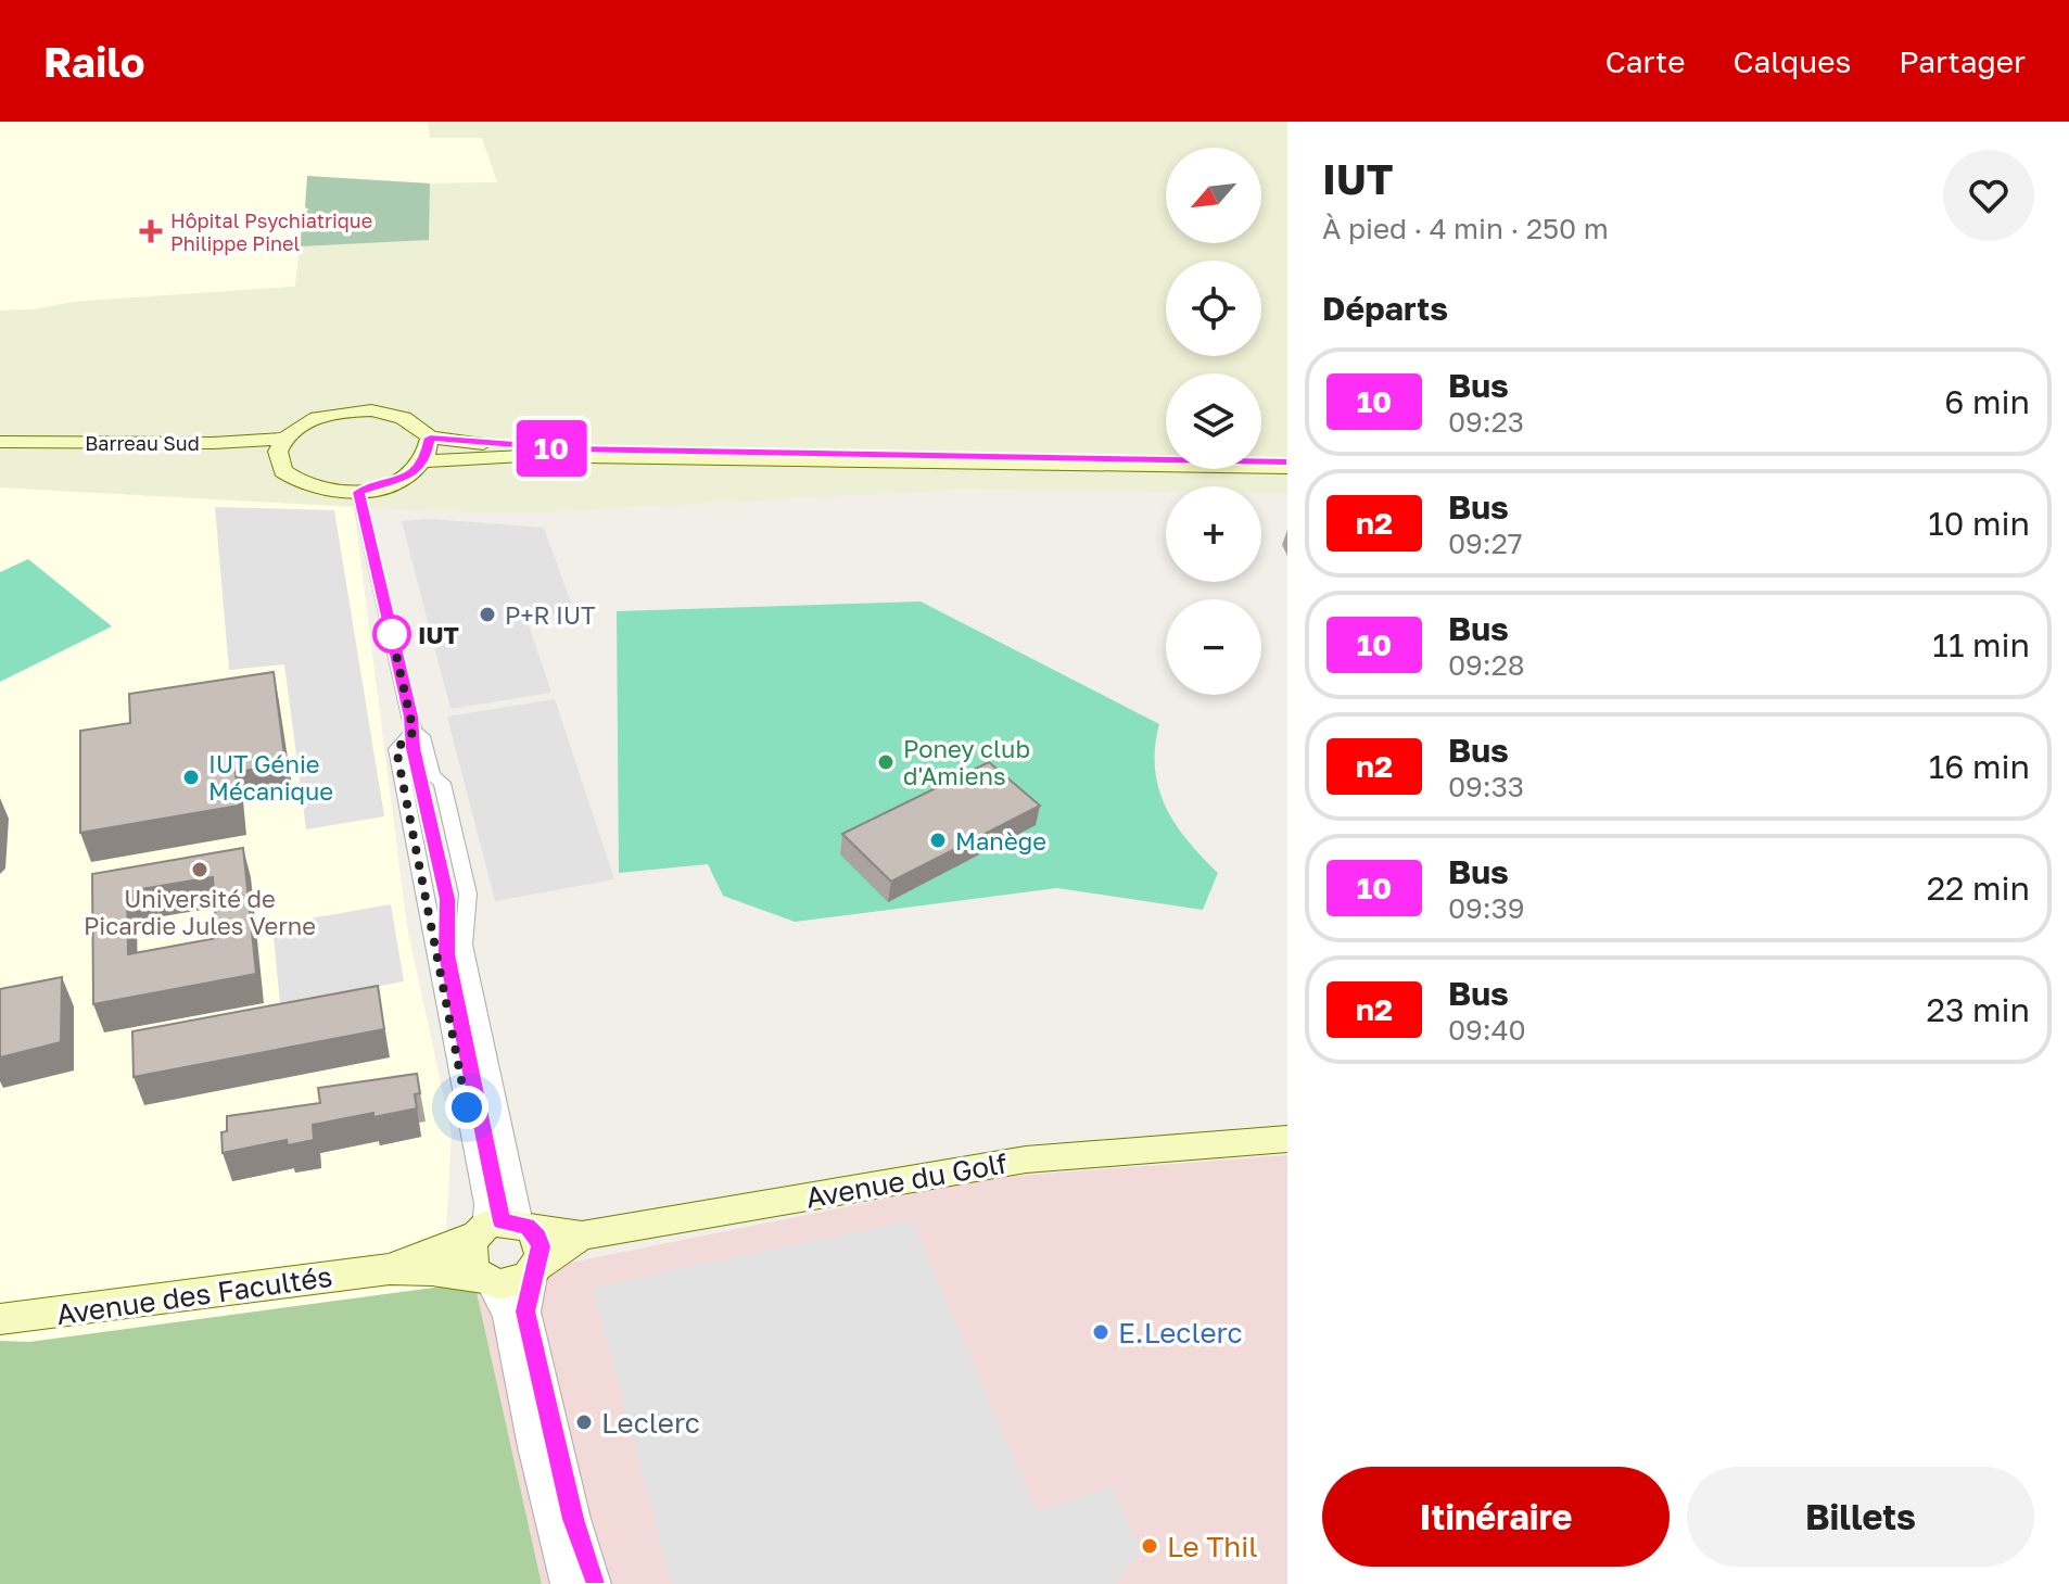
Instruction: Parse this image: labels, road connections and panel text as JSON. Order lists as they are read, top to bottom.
{
  "streets": {
    "main road": ["Barreau Sud", "Avenue du Golf", "Avenue des Facultés"]
  },
  "crossings": [
    ["Avenue du Golf", "Avenue des Facultés"]
  ],
  "places": {
    "health": ["Hôpital Psychiatrique Philippe Pinel"],
    "other": [
      "P+R IUT",
      "IUT",
      "Poney club d'Amiens",
      "IUT Génie Mécanique",
      "Manège",
      "Université de Picardie Jules Verne",
      "E.Leclerc",
      "Leclerc",
      "Le Thil"
    ]
  },
  "lines": ["bus line 10"],
  "north": "bottom left",
  "page": {
    "header": "Railo",
    "nav": ["Carte", "Calques", "Partager"],
    "on_map": "10",
    "heading": [
      ["IUT", "À pied · 4 min · 250 m"],
      "Départs"
    ],
    "map_buttons": ["+", "−"],
    "list": [
      {
        "mark": "10",
        "name": "Bus",
        "note": "09:23",
        "value": "6 min"
      },
      {
        "mark": "n2",
        "name": "Bus",
        "note": "09:27",
        "value": "10 min"
      },
      {
        "mark": "10",
        "name": "Bus",
        "note": "09:28",
        "value": "11 min"
      },
      {
        "mark": "n2",
        "name": "Bus",
        "note": "09:33",
        "value": "16 min"
      },
      {
        "mark": "10",
        "name": "Bus",
        "note": "09:39",
        "value": "22 min"
      },
      {
        "mark": "n2",
        "name": "Bus",
        "note": "09:40",
        "value": "23 min"
      }
    ],
    "buttons": ["Itinéraire", "Billets"]
  }
}
